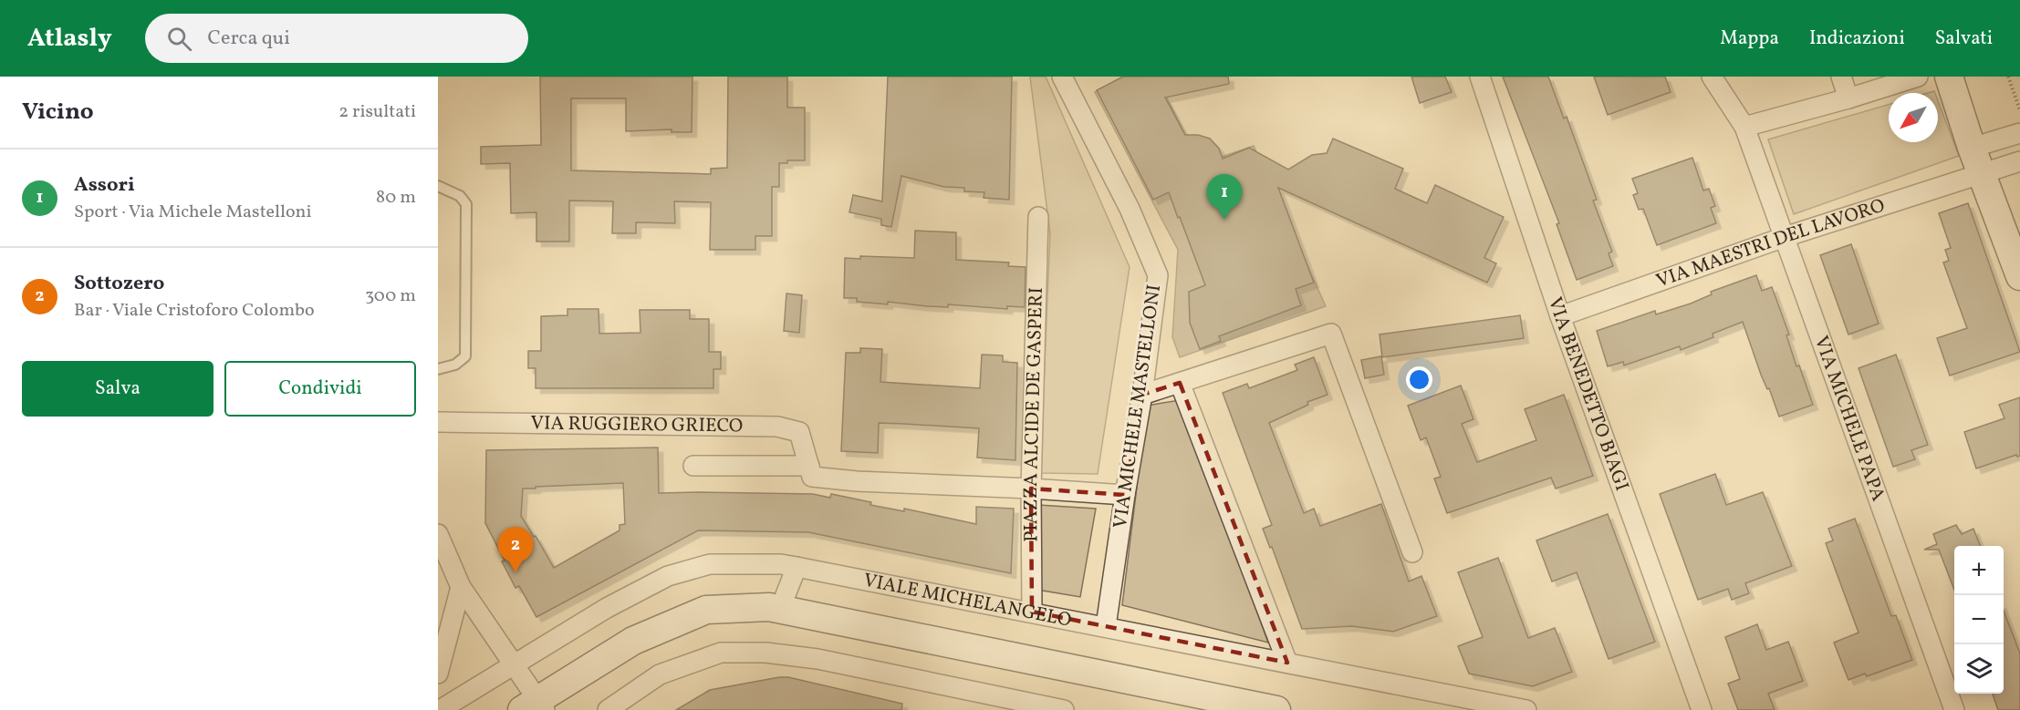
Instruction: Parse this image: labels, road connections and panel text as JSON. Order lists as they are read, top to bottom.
{
  "streets": {
    "street": [
      "VIA MAESTRI DEL LAVORO",
      "VIA BENEDETTO BIAGI",
      "VIA MICHELE MASTELLONI",
      "PIAZZA ALCIDE DE GASPERI",
      "VIA MICHELE PAPA",
      "VIA RUGGIERO GRIECO",
      "VIALE MICHELANGELO"
    ]
  },
  "crossings": [
    ["VIA MAESTRI DEL LAVORO", "VIA BENEDETTO BIAGI"],
    ["VIA MAESTRI DEL LAVORO", "VIA MICHELE PAPA"],
    ["VIA MICHELE MASTELLONI", "VIALE MICHELANGELO"],
    ["PIAZZA ALCIDE DE GASPERI", "VIALE MICHELANGELO"]
  ],
  "north": "bottom left",
  "page": {
    "header": "Atlasly",
    "search": "Cerca qui",
    "nav": ["Mappa", "Indicazioni", "Salvati"],
    "heading": ["Vicino", "2 risultati"],
    "list": [
      {
        "mark": "1",
        "name": "Assori",
        "note": "Sport · Via Michele Mastelloni",
        "value": "80 m"
      },
      {
        "mark": "2",
        "name": "Sottozero",
        "note": "Bar · Viale Cristoforo Colombo",
        "value": "300 m"
      }
    ],
    "pins": ["1", "2"],
    "buttons": ["Salva", "Condividi"],
    "map_buttons": ["+", "−"]
  }
}
